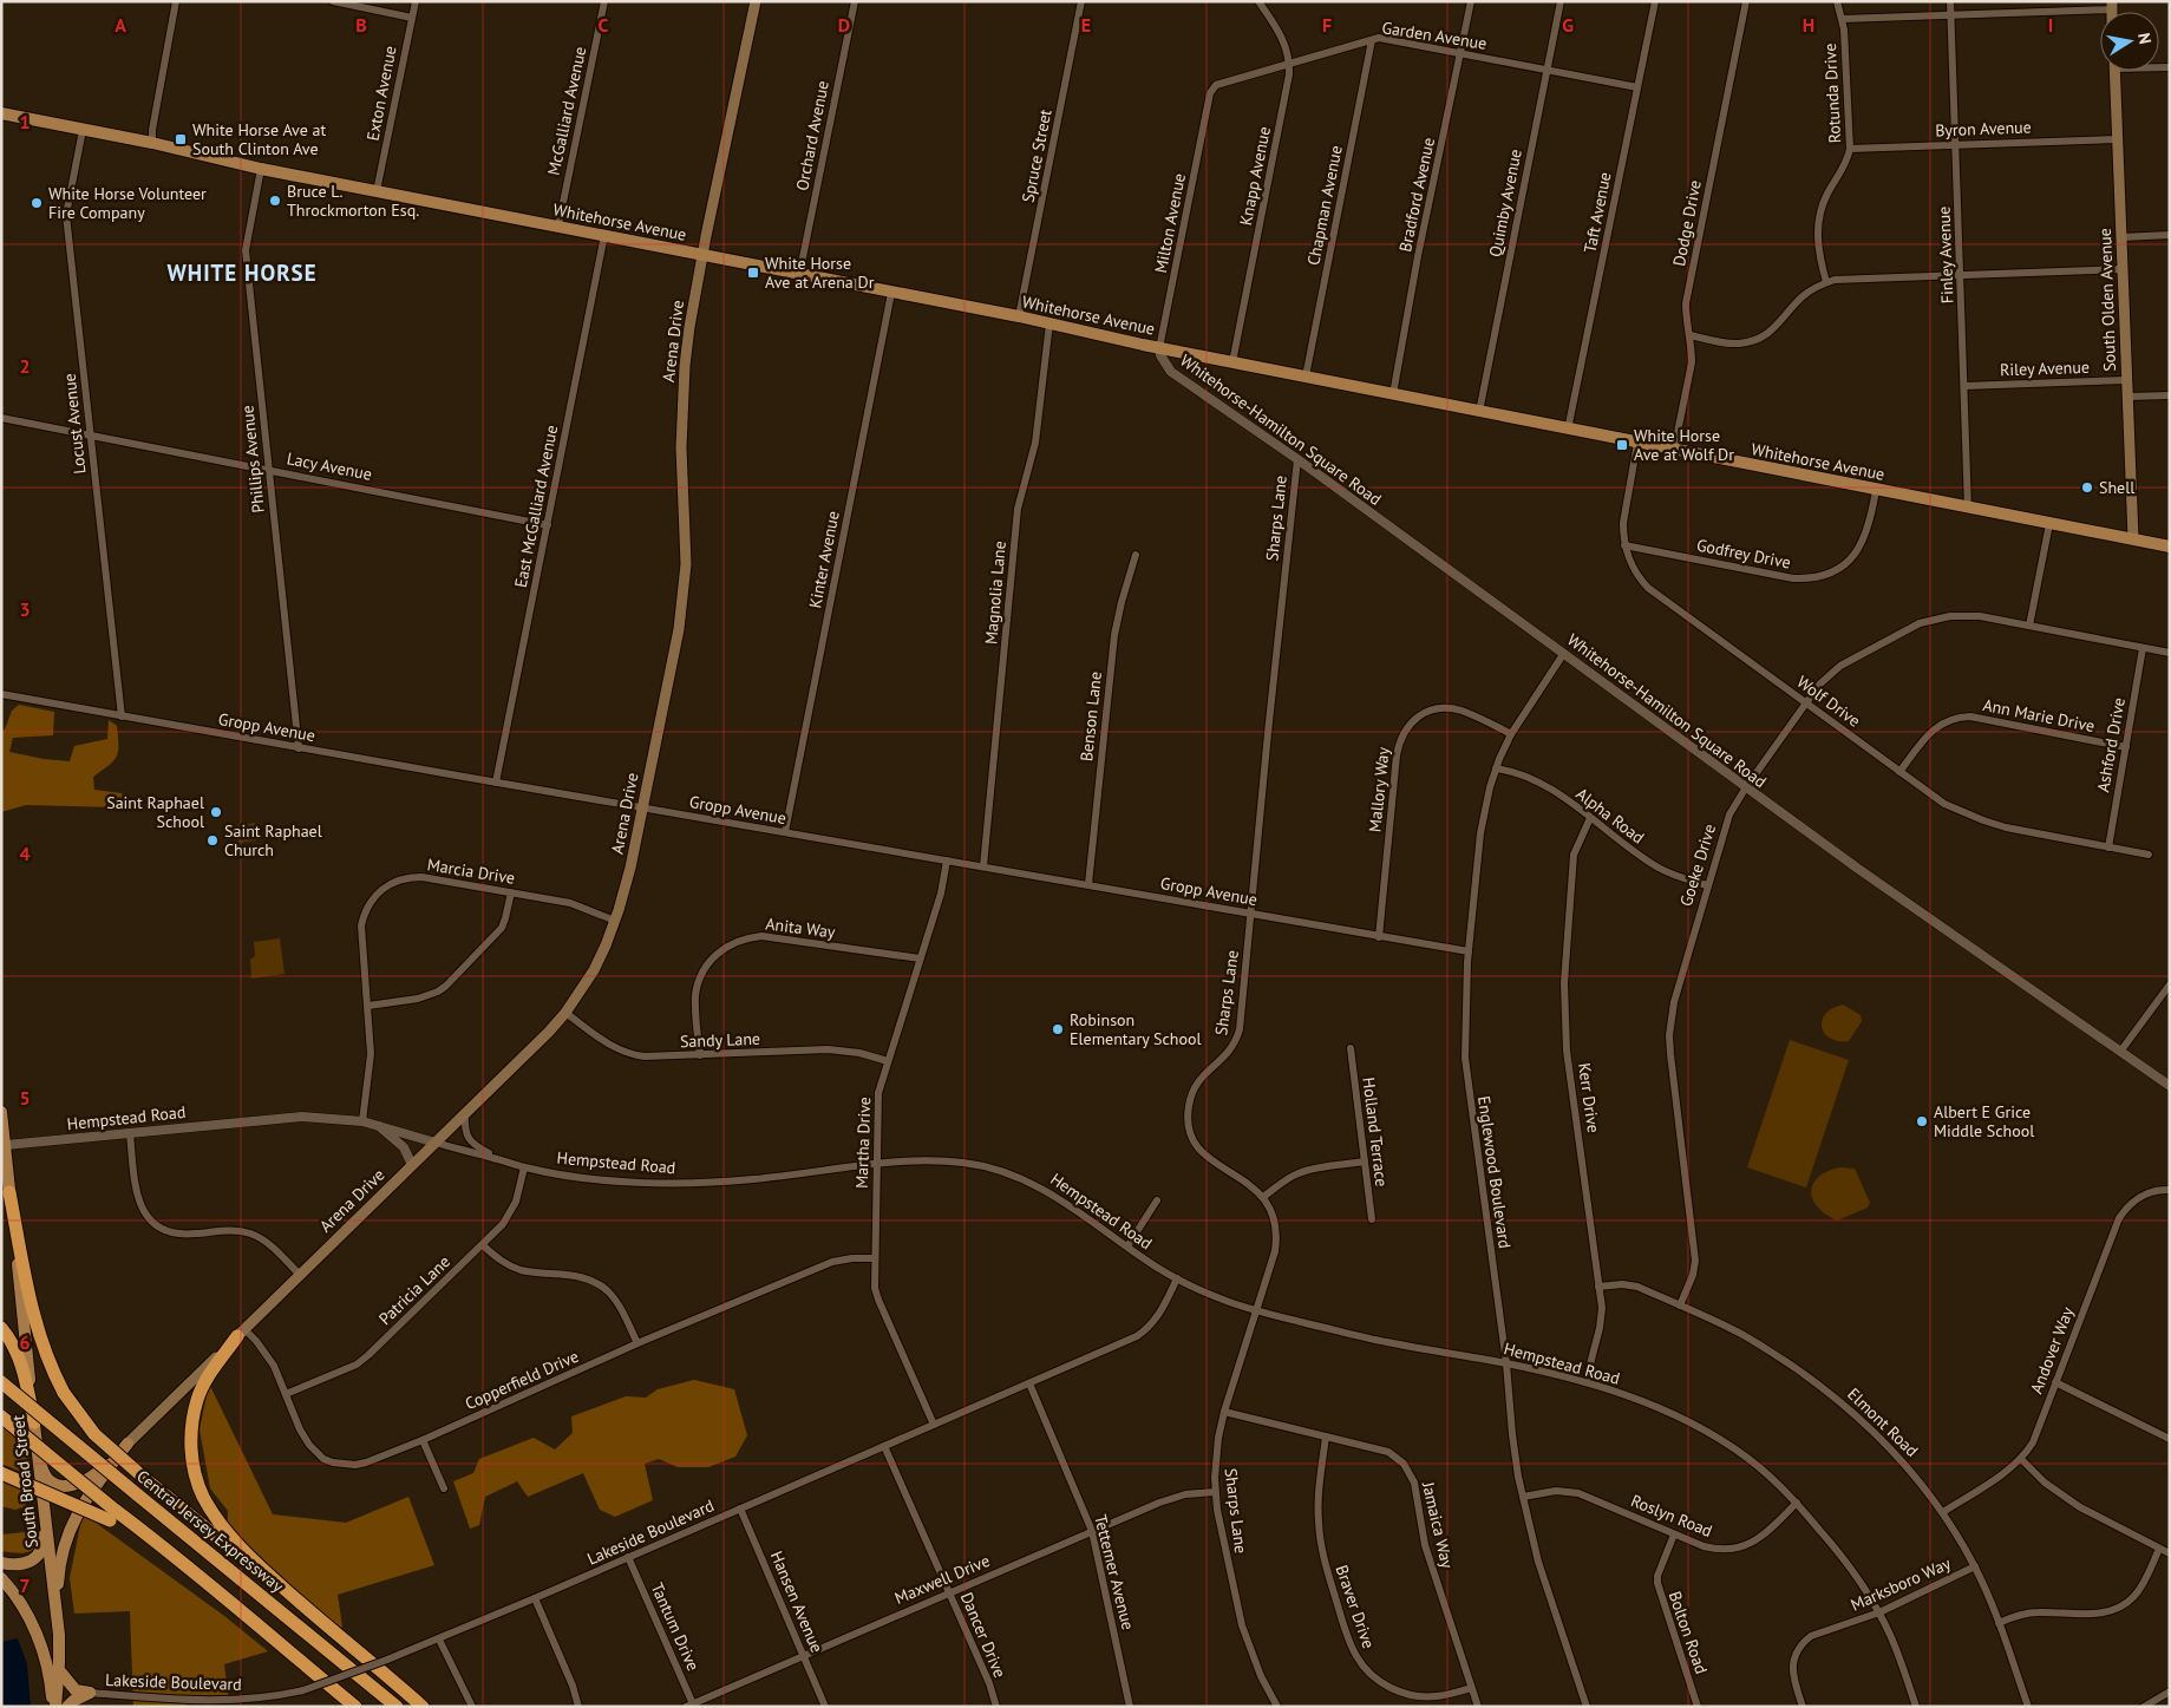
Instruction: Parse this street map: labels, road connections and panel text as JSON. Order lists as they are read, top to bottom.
{
  "streets": {
    "highway": ["Central Jersey Expressway"],
    "main road": [
      "Whitehorse Avenue",
      "South Olden Avenue",
      "Arena Drive",
      "South Broad Street"
    ],
    "street": [
      "Garden Avenue",
      "Exton Avenue",
      "Rotunda Drive",
      "McGalliard Avenue",
      "Byron Avenue",
      "Orchard Avenue",
      "Spruce Street",
      "Knapp Avenue",
      "Bradford Avenue",
      "Quimby Avenue",
      "Chapman Avenue",
      "Taft Avenue",
      "Milton Avenue",
      "Dodge Drive",
      "Finley Avenue",
      "Riley Avenue",
      "Locust Avenue",
      "Whitehorse-Hamilton Square Road",
      "Phillips Avenue",
      "Lacy Avenue",
      "East McGalliard Avenue",
      "Sharps Lane",
      "Godfrey Drive",
      "Kinter Avenue",
      "Magnolia Lane",
      "Wolf Drive",
      "Ann Marie Drive",
      "Benson Lane",
      "Gropp Avenue",
      "Ashford Drive",
      "Mallory Way",
      "Alpha Road",
      "Goeke Drive",
      "Marcia Drive",
      "Anita Way",
      "Sandy Lane",
      "Kerr Drive",
      "Hempstead Road",
      "Holland Terrace",
      "Martha Drive",
      "Englewood Boulevard",
      "Patricia Lane",
      "Andover Way",
      "Copperfield Drive",
      "Elmont Road",
      "Roslyn Road",
      "Jamaica Way",
      "Lakeside Boulevard",
      "Tettemer Avenue",
      "Maxwell Drive",
      "Marksboro Way",
      "Hansen Avenue",
      "Braver Drive",
      "Tantum Drive",
      "Bolton Road",
      "Dancer Drive"
    ]
  },
  "crossings": [
    ["Garden Avenue", "Knapp Avenue"],
    ["Garden Avenue", "Bradford Avenue"],
    ["Garden Avenue", "Quimby Avenue"],
    ["Garden Avenue", "Chapman Avenue"],
    ["Garden Avenue", "Taft Avenue"],
    ["Garden Avenue", "Milton Avenue"],
    ["Exton Avenue", "Whitehorse Avenue"],
    ["Rotunda Drive", "Byron Avenue"],
    ["McGalliard Avenue", "Whitehorse Avenue"],
    ["Byron Avenue", "Finley Avenue"],
    ["Byron Avenue", "South Olden Avenue"],
    ["Orchard Avenue", "Whitehorse Avenue"],
    ["Spruce Street", "Whitehorse Avenue"],
    ["Knapp Avenue", "Whitehorse Avenue"],
    ["Bradford Avenue", "Whitehorse Avenue"],
    ["Quimby Avenue", "Whitehorse Avenue"],
    ["Chapman Avenue", "Whitehorse Avenue"],
    ["Taft Avenue", "Whitehorse Avenue"],
    ["Whitehorse Avenue", "Milton Avenue"],
    ["Whitehorse Avenue", "Dodge Drive"],
    ["Whitehorse Avenue", "Finley Avenue"],
    ["Whitehorse Avenue", "South Olden Avenue"],
    ["Whitehorse Avenue", "Arena Drive"],
    ["Whitehorse Avenue", "Locust Avenue"],
    ["Whitehorse Avenue", "Whitehorse-Hamilton Square Road"],
    ["Whitehorse Avenue", "Phillips Avenue"],
    ["Whitehorse Avenue", "East McGalliard Avenue"],
    ["Whitehorse Avenue", "Godfrey Drive"],
    ["Whitehorse Avenue", "Kinter Avenue"],
    ["Whitehorse Avenue", "Magnolia Lane"],
    ["Whitehorse Avenue", "Wolf Drive"],
    ["Milton Avenue", "Whitehorse-Hamilton Square Road"],
    ["Finley Avenue", "Riley Avenue"],
    ["South Olden Avenue", "Riley Avenue"],
    ["Arena Drive", "Gropp Avenue"],
    ["Arena Drive", "Marcia Drive"],
    ["Arena Drive", "Sandy Lane"],
    ["Arena Drive", "Hempstead Road"],
    ["Arena Drive", "Copperfield Drive"],
    ["Locust Avenue", "Lacy Avenue"],
    ["Locust Avenue", "Gropp Avenue"],
    ["Whitehorse-Hamilton Square Road", "Sharps Lane"],
    ["Whitehorse-Hamilton Square Road", "Goeke Drive"],
    ["Whitehorse-Hamilton Square Road", "Englewood Boulevard"],
    ["Phillips Avenue", "Lacy Avenue"],
    ["Phillips Avenue", "Gropp Avenue"],
    ["Lacy Avenue", "East McGalliard Avenue"],
    ["East McGalliard Avenue", "Gropp Avenue"],
    ["Sharps Lane", "Gropp Avenue"],
    ["Sharps Lane", "Hempstead Road"],
    ["Sharps Lane", "Jamaica Way"],
    ["Sharps Lane", "Maxwell Drive"],
    ["Godfrey Drive", "Wolf Drive"],
    ["Kinter Avenue", "Gropp Avenue"],
    ["Magnolia Lane", "Gropp Avenue"],
    ["Wolf Drive", "Ann Marie Drive"],
    ["Wolf Drive", "Ashford Drive"],
    ["Wolf Drive", "Goeke Drive"],
    ["Ann Marie Drive", "Ashford Drive"],
    ["Benson Lane", "Gropp Avenue"],
    ["Gropp Avenue", "Mallory Way"],
    ["Gropp Avenue", "Martha Drive"],
    ["Gropp Avenue", "Englewood Boulevard"],
    ["Ashford Drive", "Goeke Drive"],
    ["Mallory Way", "Englewood Boulevard"],
    ["Alpha Road", "Goeke Drive"],
    ["Alpha Road", "Kerr Drive"],
    ["Alpha Road", "Englewood Boulevard"],
    ["Goeke Drive", "Elmont Road"],
    ["Marcia Drive", "Hempstead Road"],
    ["Anita Way", "Sandy Lane"],
    ["Anita Way", "Martha Drive"],
    ["Sandy Lane", "Martha Drive"],
    ["Kerr Drive", "Hempstead Road"],
    ["Kerr Drive", "Elmont Road"],
    ["Hempstead Road", "Martha Drive"],
    ["Hempstead Road", "Englewood Boulevard"],
    ["Hempstead Road", "Patricia Lane"],
    ["Hempstead Road", "South Broad Street"],
    ["Hempstead Road", "Roslyn Road"],
    ["Hempstead Road", "Lakeside Boulevard"],
    ["Hempstead Road", "Marksboro Way"],
    ["Martha Drive", "Copperfield Drive"],
    ["Martha Drive", "Lakeside Boulevard"],
    ["Englewood Boulevard", "Roslyn Road"],
    ["Patricia Lane", "Copperfield Drive"],
    ["Andover Way", "Elmont Road"],
    ["Elmont Road", "Marksboro Way"],
    ["Roslyn Road", "Bolton Road"],
    ["Jamaica Way", "Braver Drive"],
    ["Lakeside Boulevard", "Tettemer Avenue"],
    ["Lakeside Boulevard", "Hansen Avenue"],
    ["Lakeside Boulevard", "Tantum Drive"],
    ["Lakeside Boulevard", "Dancer Drive"],
    ["Tettemer Avenue", "Maxwell Drive"],
    ["Maxwell Drive", "Hansen Avenue"],
    ["Maxwell Drive", "Tantum Drive"],
    ["Maxwell Drive", "Dancer Drive"]
  ],
  "districts": ["WHITE HORSE"],
  "places": {
    "transit": ["White Horse Ave at South Clinton Ave", "White Horse Ave at Arena Dr", "White Horse Ave at Wolf Dr"],
    "other": [
      "Bruce L. Throckmorton Esq.",
      "White Horse Volunteer Fire Company",
      "Shell",
      "Saint Raphael School",
      "Saint Raphael Church",
      "Robinson Elementary School",
      "Albert E Grice Middle School"
    ]
  },
  "north": "right",
  "grid": {
    "columns": [
      "A",
      "B",
      "C",
      "D",
      "E",
      "F",
      "G",
      "H",
      "I"
    ],
    "rows": [
      "1",
      "2",
      "3",
      "4",
      "5",
      "6",
      "7"
    ]
  }
}
